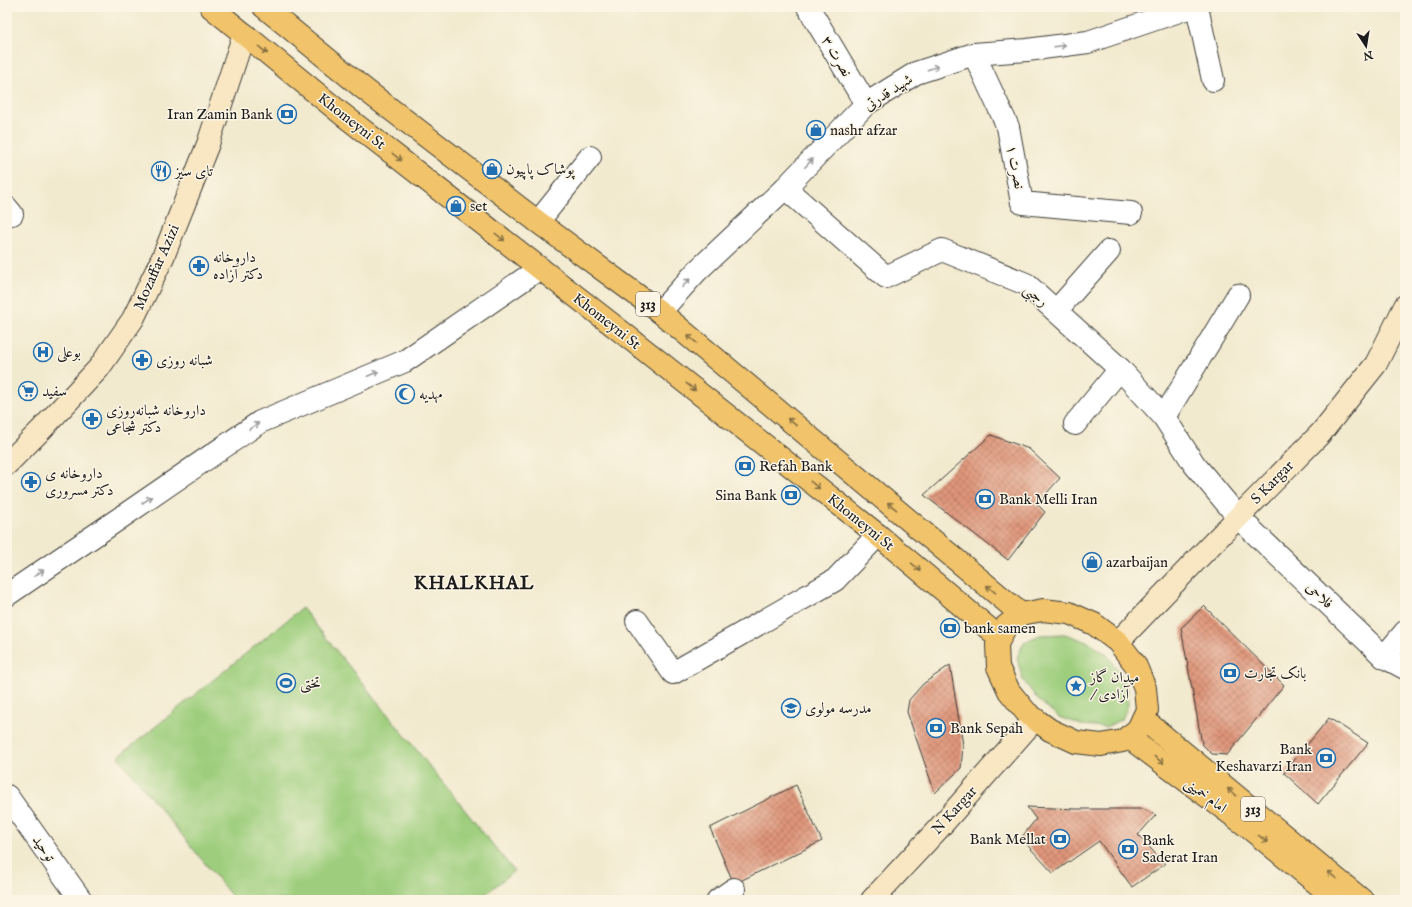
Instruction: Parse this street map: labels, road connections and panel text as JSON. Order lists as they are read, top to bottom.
{
  "streets": {
    "main road": [
      "Khomeyni St",
      "Mozaffar Azizi",
      "313",
      "S Kargar",
      "امام خمینی",
      "N Kargar"
    ],
    "street": [
      "نصرت ۳",
      "شهید قدرتی",
      "نصرت ۱",
      "رجبی",
      "فلاحی",
      "توحید"
    ]
  },
  "crossings": [
    ["نصرت ۳", "شهید قدرتی"],
    ["شهید قدرتی", "Khomeyni St"],
    ["شهید قدرتی", "نصرت ۱"],
    ["شهید قدرتی", "رجبی"],
    ["Khomeyni St", "Mozaffar Azizi"],
    ["Khomeyni St", "313"],
    ["Khomeyni St", "S Kargar"],
    ["Khomeyni St", "امام خمینی"],
    ["Khomeyni St", "N Kargar"],
    ["رجبی", "S Kargar"],
    ["رجبی", "فلاحی"],
    ["313", "S Kargar"],
    ["313", "امام خمینی"],
    ["313", "N Kargar"],
    ["S Kargar", "فلاحی"],
    ["S Kargar", "امام خمینی"],
    ["S Kargar", "N Kargar"],
    ["امام خمینی", "N Kargar"]
  ],
  "one_way": ["شهید قدرتی"],
  "districts": ["KHALKHAL"],
  "places": {
    "bank": [
      "Iran Zamin Bank",
      "Refah Bank",
      "Sina Bank",
      "Bank Melli Iran",
      "bank samen",
      "بانک تجارت",
      "Bank Sepah",
      "Bank Keshavarzi Iran",
      "Bank Mellat",
      "Bank Saderat Iran"
    ],
    "shop": [
      "nashr afzar",
      "پوشاک پاپیون",
      "set",
      "azarbaijan"
    ],
    "restaurant": ["تای سیز"],
    "pharmacy": [
      "داروخانه دکتر آزاده",
      "شبانه روزی",
      "داروخانه شبانه‌روزی دکتر شجاعی",
      "داروخانه ی دکتر مسروری"
    ],
    "hospital": ["بوعلی"],
    "supermarket": ["سفید"],
    "mosque": ["مهدیه"],
    "sports": ["تختی"],
    "place": ["میدان گاز / آزادی"],
    "school or university": ["مدرسه مولوی"]
  },
  "north": "bottom"
}
